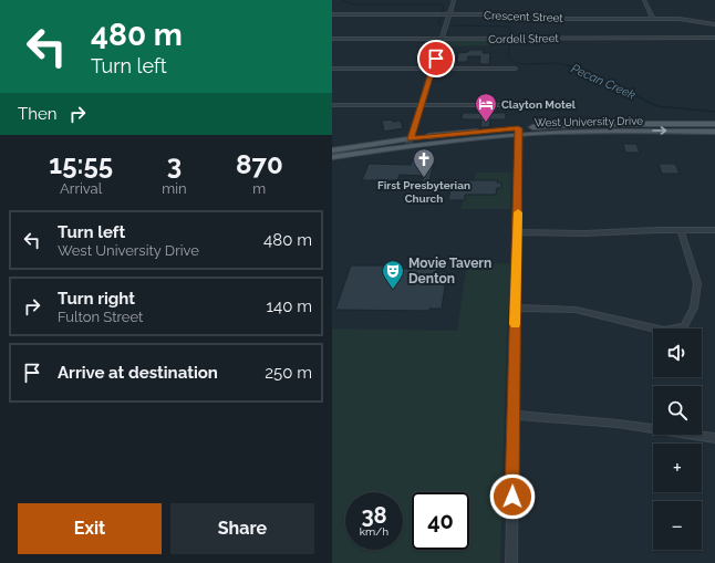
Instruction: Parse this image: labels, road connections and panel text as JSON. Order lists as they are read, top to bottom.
{
  "streets": {
    "main road": ["West University Drive"],
    "street": ["Crescent Street", "Cordell Street"]
  },
  "water": ["Pecan Creek"],
  "places": {
    "hotel": ["Clayton Motel"],
    "church": ["First Presbyterian Church"],
    "theatre": ["Movie Tavern Denton"]
  },
  "page": {
    "turn": ["480 m", "Turn left"],
    "then": "Then",
    "eta": [
      "15:55",
      "Arrival",
      "3",
      "min",
      "870",
      "m"
    ],
    "list": [
      {
        "name": "Turn left",
        "note": "West University Drive",
        "value": "480 m"
      },
      {
        "name": "Turn right",
        "note": "Fulton Street",
        "value": "140 m"
      },
      {
        "name": "Arrive at destination",
        "value": "250 m"
      }
    ],
    "map_buttons": ["+", "−"],
    "speed": "38 km/h",
    "limit": "40",
    "buttons": ["Exit", "Share"]
  }
}
